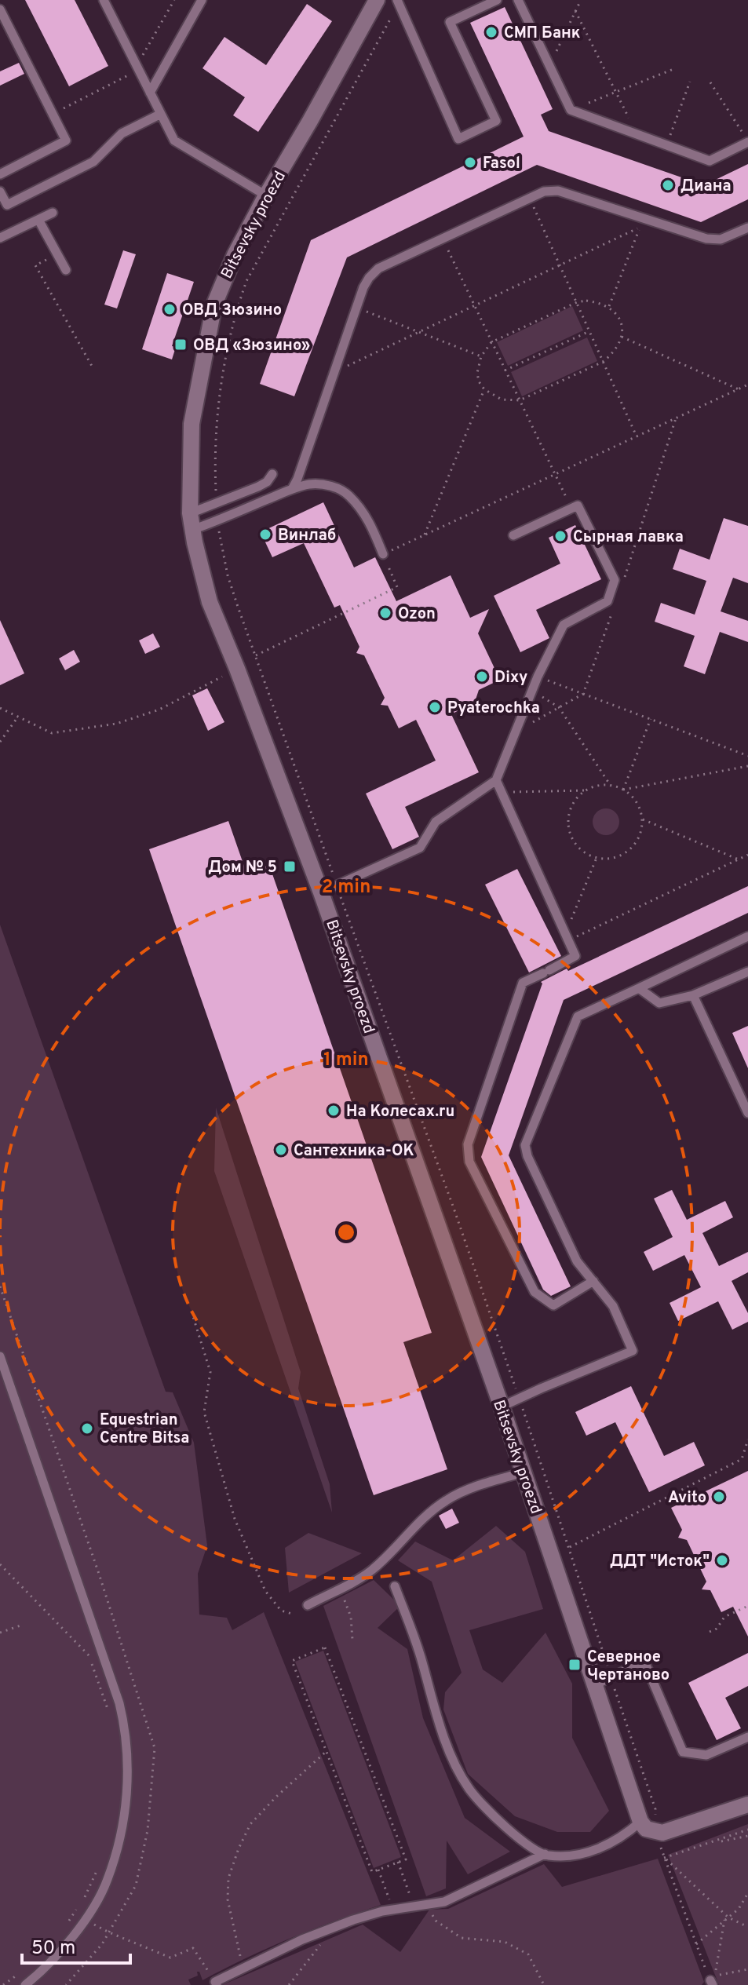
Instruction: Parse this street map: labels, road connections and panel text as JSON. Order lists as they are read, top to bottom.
{
  "streets": {
    "street": ["Bitsevsky proezd"]
  },
  "places": {
    "other": [
      "СМП Банк",
      "Fasol",
      "Диана",
      "ОВД Зюзино",
      "Винлаб",
      "Сырная лавка",
      "Ozon",
      "Dixy",
      "Pyaterochka",
      "На Колесах.ru",
      "Сантехника-ОК",
      "Equestrian Centre Bitsa",
      "Avito",
      "ДДТ \"Исток\""
    ],
    "transit": ["ОВД «Зюзино»", "Дом № 5", "Северное Чертаново"]
  },
  "scale_bar": "50 m",
  "rings": ["2 min", "1 min"]
}
